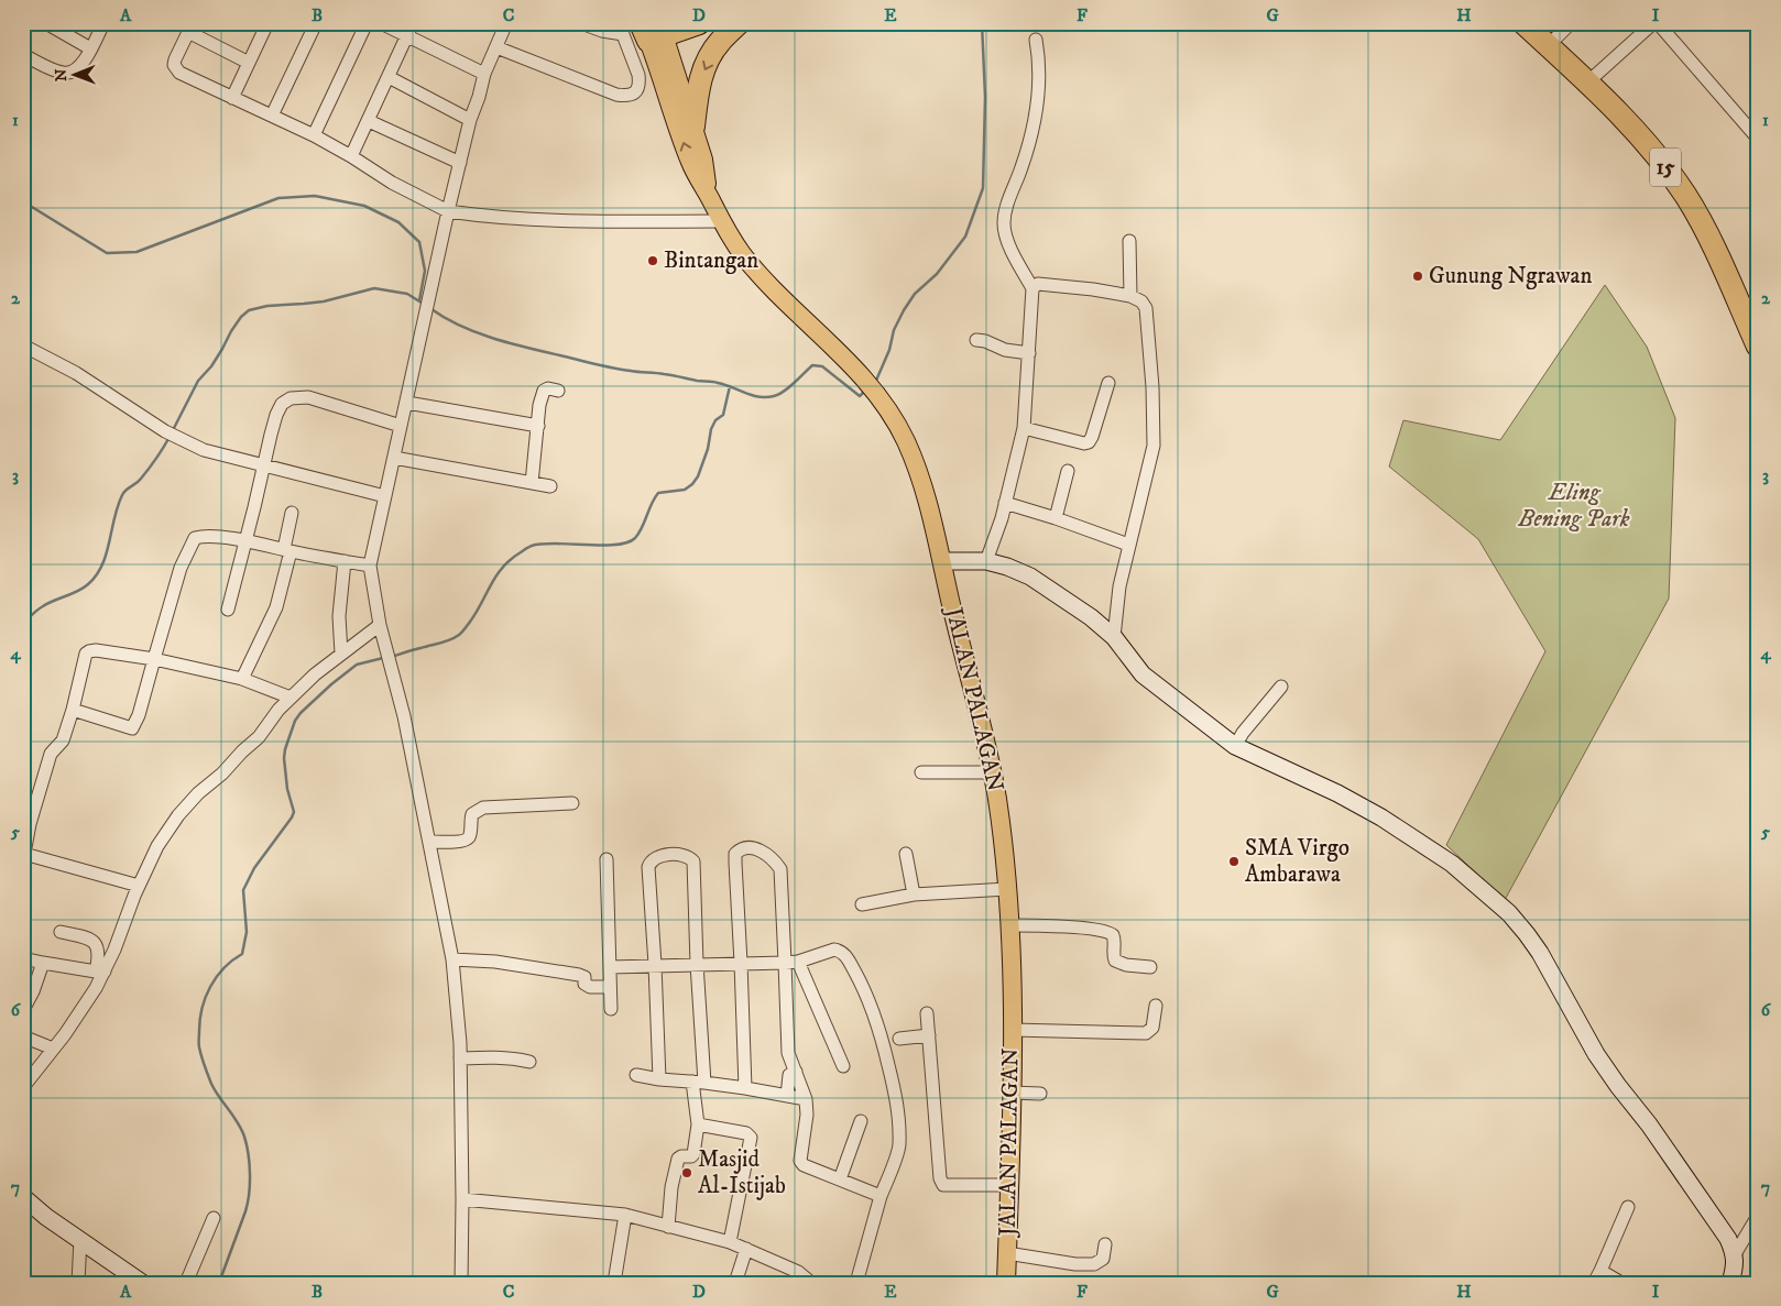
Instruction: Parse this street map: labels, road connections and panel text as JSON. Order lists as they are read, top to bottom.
{
  "streets": {
    "highway": ["15"],
    "main road": ["JALAN PALAGAN"]
  },
  "parks": ["Eling Bening Park"],
  "places": [
    "Bintangan",
    "Gunung Ngrawan",
    "SMA Virgo Ambarawa",
    "Masjid Al-Istijab"
  ],
  "north": "left",
  "grid": {
    "columns": [
      "A",
      "B",
      "C",
      "D",
      "E",
      "F",
      "G",
      "H",
      "I"
    ],
    "rows": [
      "1",
      "2",
      "3",
      "4",
      "5",
      "6",
      "7"
    ]
  }
}
